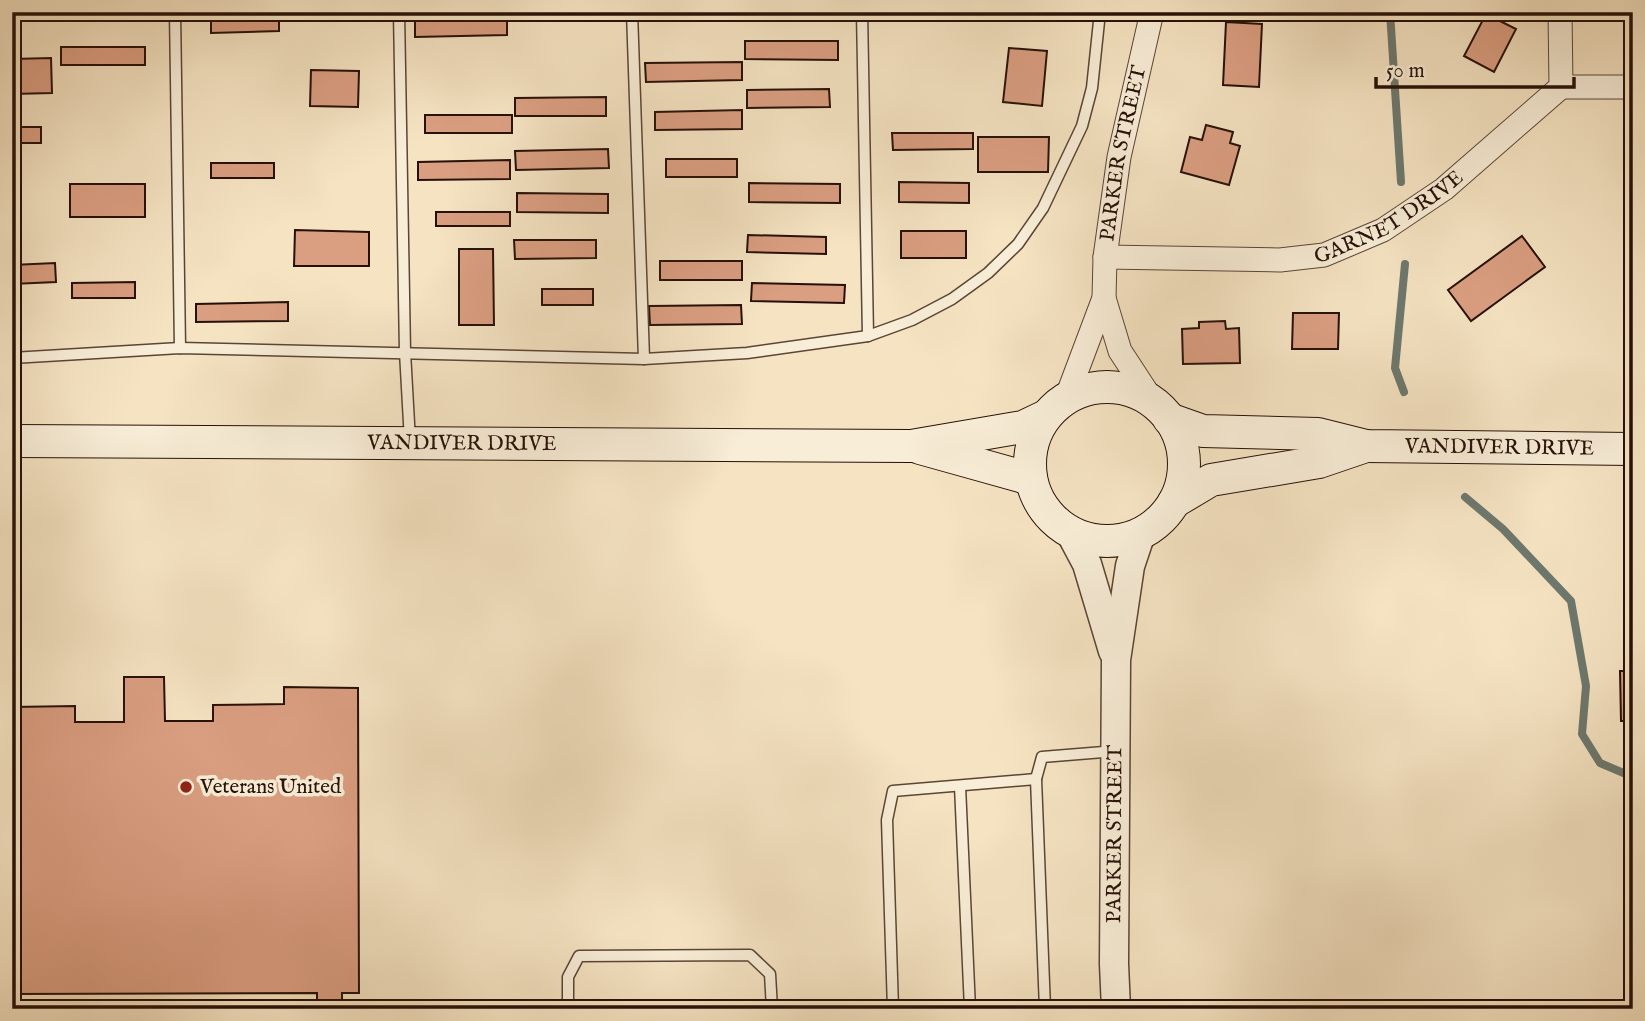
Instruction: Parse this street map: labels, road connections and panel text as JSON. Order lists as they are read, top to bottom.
{
  "streets": {
    "main road": ["VANDIVER DRIVE"],
    "street": ["PARKER STREET", "GARNET DRIVE"]
  },
  "crossings": [
    ["PARKER STREET", "GARNET DRIVE"],
    ["PARKER STREET", "VANDIVER DRIVE"]
  ],
  "places": ["Veterans United"],
  "scale_bar": "50 m"
}
